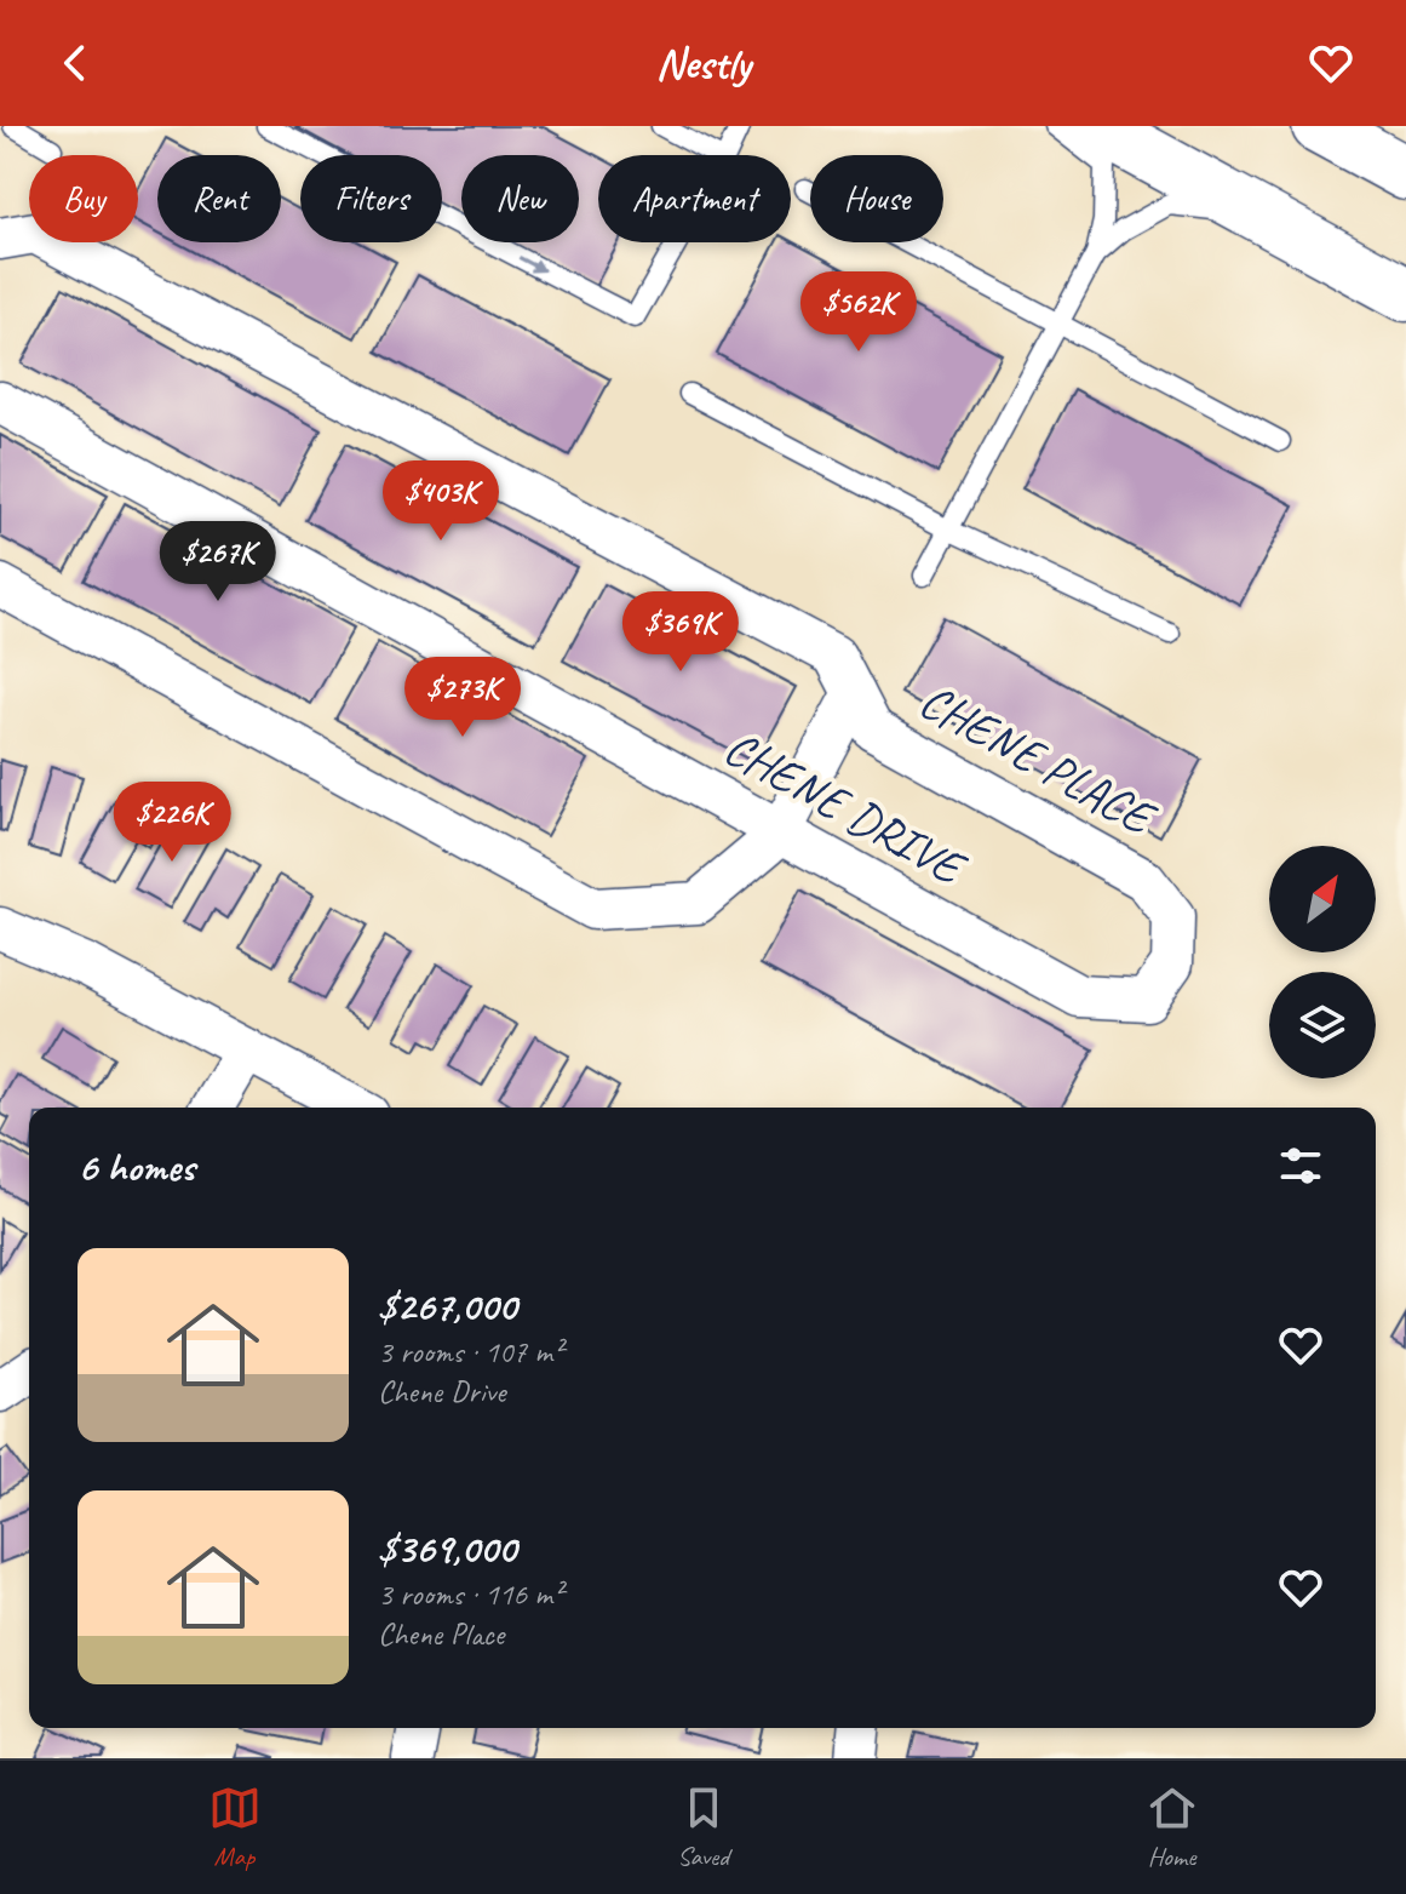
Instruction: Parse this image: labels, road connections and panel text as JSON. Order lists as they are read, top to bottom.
{
  "streets": {
    "street": ["CHENE PLACE", "CHENE DRIVE"]
  },
  "crossings": [
    ["CHENE PLACE", "CHENE DRIVE"]
  ],
  "north": "top right",
  "page": {
    "header": "Nestly",
    "chip": [
      "Buy",
      "Rent",
      "Filters",
      "New",
      "Apartment",
      "House"
    ],
    "price": [
      "$562K",
      "$403K",
      "$267K",
      "$369K",
      "$273K",
      "$226K"
    ],
    "heading": "6 homes",
    "list": [
      {
        "name": "$267,000",
        "note": "3 rooms · 107 m² · Chene Drive"
      },
      {
        "name": "$369,000",
        "note": "3 rooms · 116 m² · Chene Place"
      }
    ],
    "tabs": ["Map", "Saved", "Home"]
  }
}
